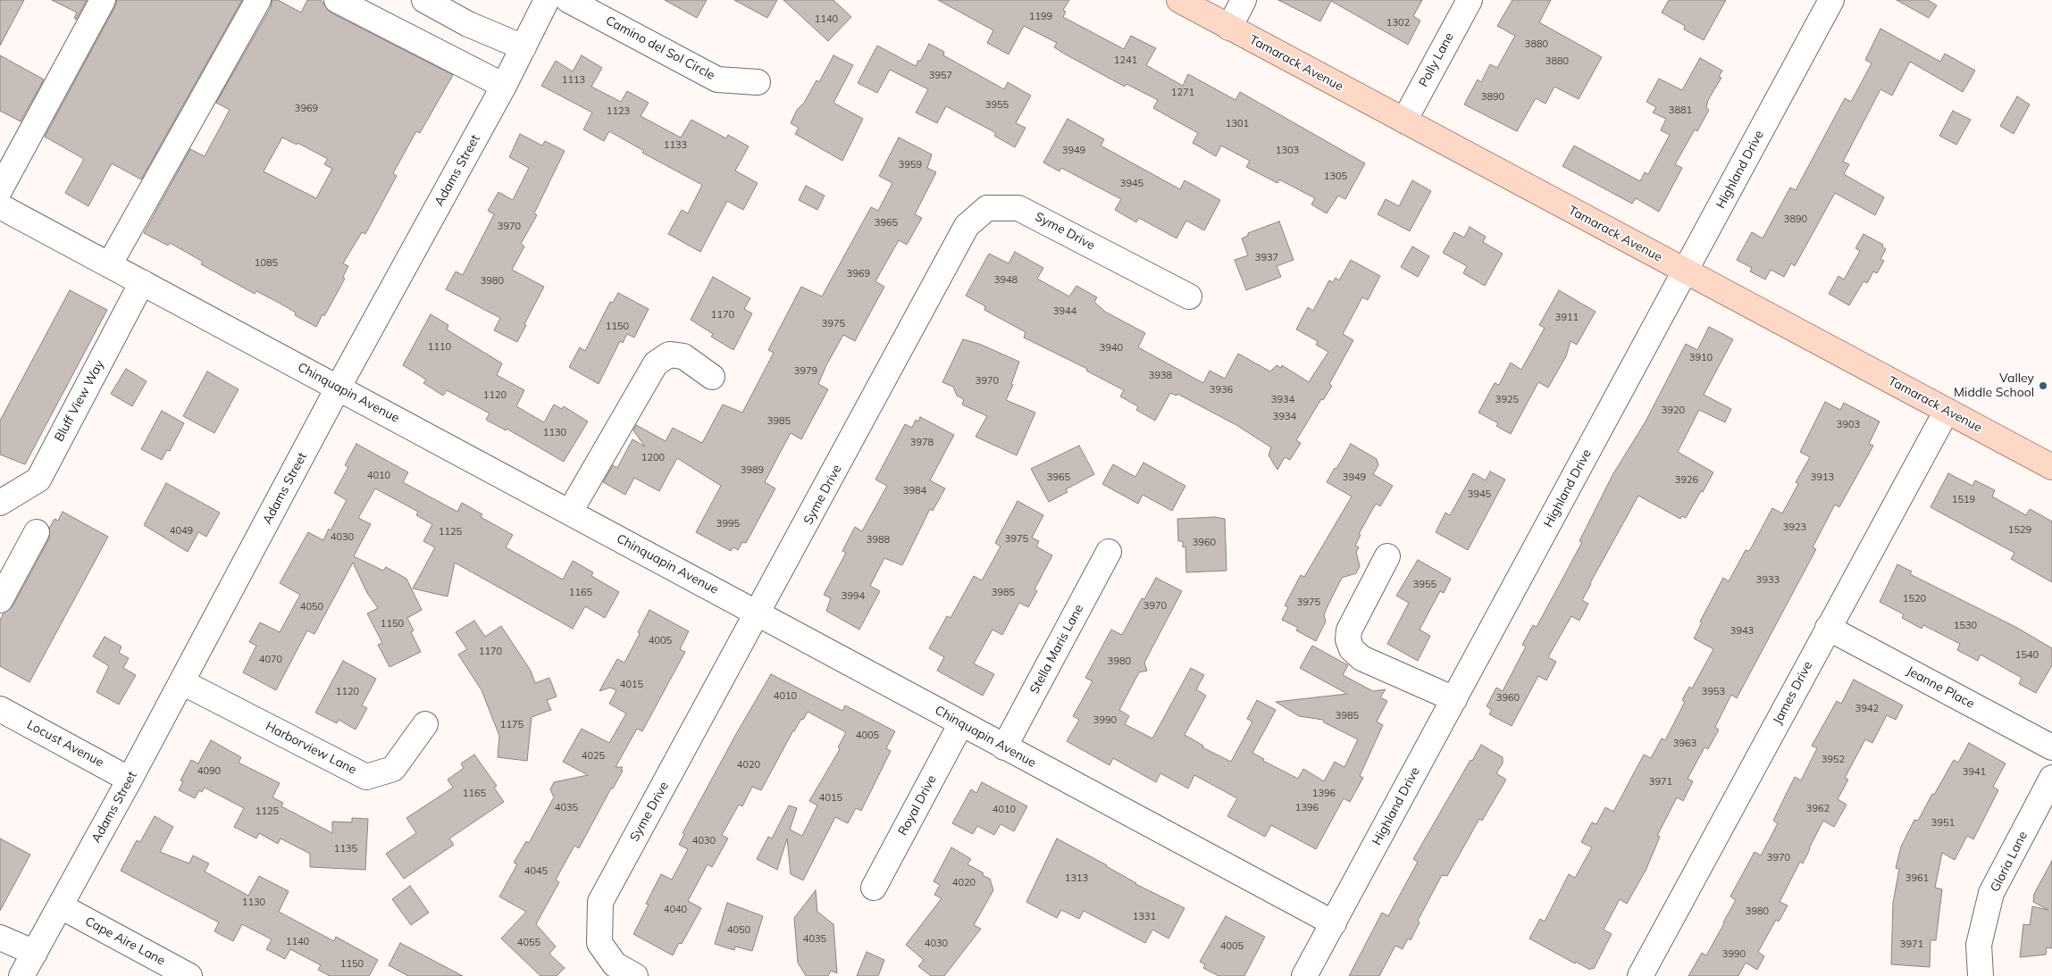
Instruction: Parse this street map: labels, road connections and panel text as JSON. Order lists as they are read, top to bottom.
{
  "streets": {
    "main road": ["Tamarack Avenue"],
    "street": [
      "Camino del Sol Circle",
      "Polly Lane",
      "Highland Drive",
      "Adams Street",
      "Syme Drive",
      "Chinquapin Avenue",
      "Bluff View Way",
      "Stella Maris Lane",
      "Jeanne Place",
      "James Drive",
      "Locust Avenue",
      "Harborview Lane",
      "Royal Drive",
      "Gloria Lane",
      "Cape Aire Lane"
    ]
  },
  "crossings": [
    ["Polly Lane", "Tamarack Avenue"],
    ["Tamarack Avenue", "Highland Drive"],
    ["Tamarack Avenue", "James Drive"],
    ["Highland Drive", "Chinquapin Avenue"],
    ["Adams Street", "Chinquapin Avenue"],
    ["Adams Street", "Locust Avenue"],
    ["Adams Street", "Harborview Lane"],
    ["Adams Street", "Cape Aire Lane"],
    ["Syme Drive", "Chinquapin Avenue"],
    ["Chinquapin Avenue", "Bluff View Way"],
    ["Chinquapin Avenue", "Stella Maris Lane"],
    ["Chinquapin Avenue", "Royal Drive"],
    ["Jeanne Place", "James Drive"]
  ],
  "places": ["Valley Middle School"],
  "house_numbers": [
    "1199",
    "1140",
    "1302",
    "3880",
    "1241",
    "3880",
    "3957",
    "1113",
    "1271",
    "3890",
    "3955",
    "3969",
    "3881",
    "1123",
    "1301",
    "1133",
    "3949",
    "1303",
    "3959",
    "1305",
    "3945",
    "3890",
    "3965",
    "3970",
    "3937",
    "1085",
    "3969",
    "3948",
    "3980",
    "3944",
    "1170",
    "3911",
    "3975",
    "1150",
    "1110",
    "3940",
    "3910",
    "3979",
    "3938",
    "3970",
    "3936",
    "1120",
    "3934",
    "3925",
    "3920",
    "3934",
    "3985",
    "3903",
    "1130",
    "3978",
    "1200",
    "3989",
    "4010",
    "3965",
    "3949",
    "3913",
    "3926",
    "3984",
    "3945",
    "1519",
    "3995",
    "3923",
    "1529",
    "4049",
    "1125",
    "4030",
    "3975",
    "3988",
    "3960",
    "3933",
    "3955",
    "1165",
    "3985",
    "3994",
    "1520",
    "3975",
    "3970",
    "4050",
    "1150",
    "1530",
    "3943",
    "4005",
    "1170",
    "1540",
    "4070",
    "3980",
    "4015",
    "1120",
    "3953",
    "4010",
    "3960",
    "3942",
    "3985",
    "3990",
    "1175",
    "4005",
    "3963",
    "4025",
    "3952",
    "4020",
    "4090",
    "3941",
    "3971",
    "1165",
    "1396",
    "4015",
    "4035",
    "1396",
    "3962",
    "4010",
    "1125",
    "3951",
    "4030",
    "1135",
    "3970",
    "4045",
    "1313",
    "3961",
    "4020",
    "1130",
    "4040",
    "3980",
    "1331",
    "4050",
    "4035",
    "1140",
    "4055",
    "4030",
    "3971",
    "4005",
    "3990",
    "1150"
  ]
}
